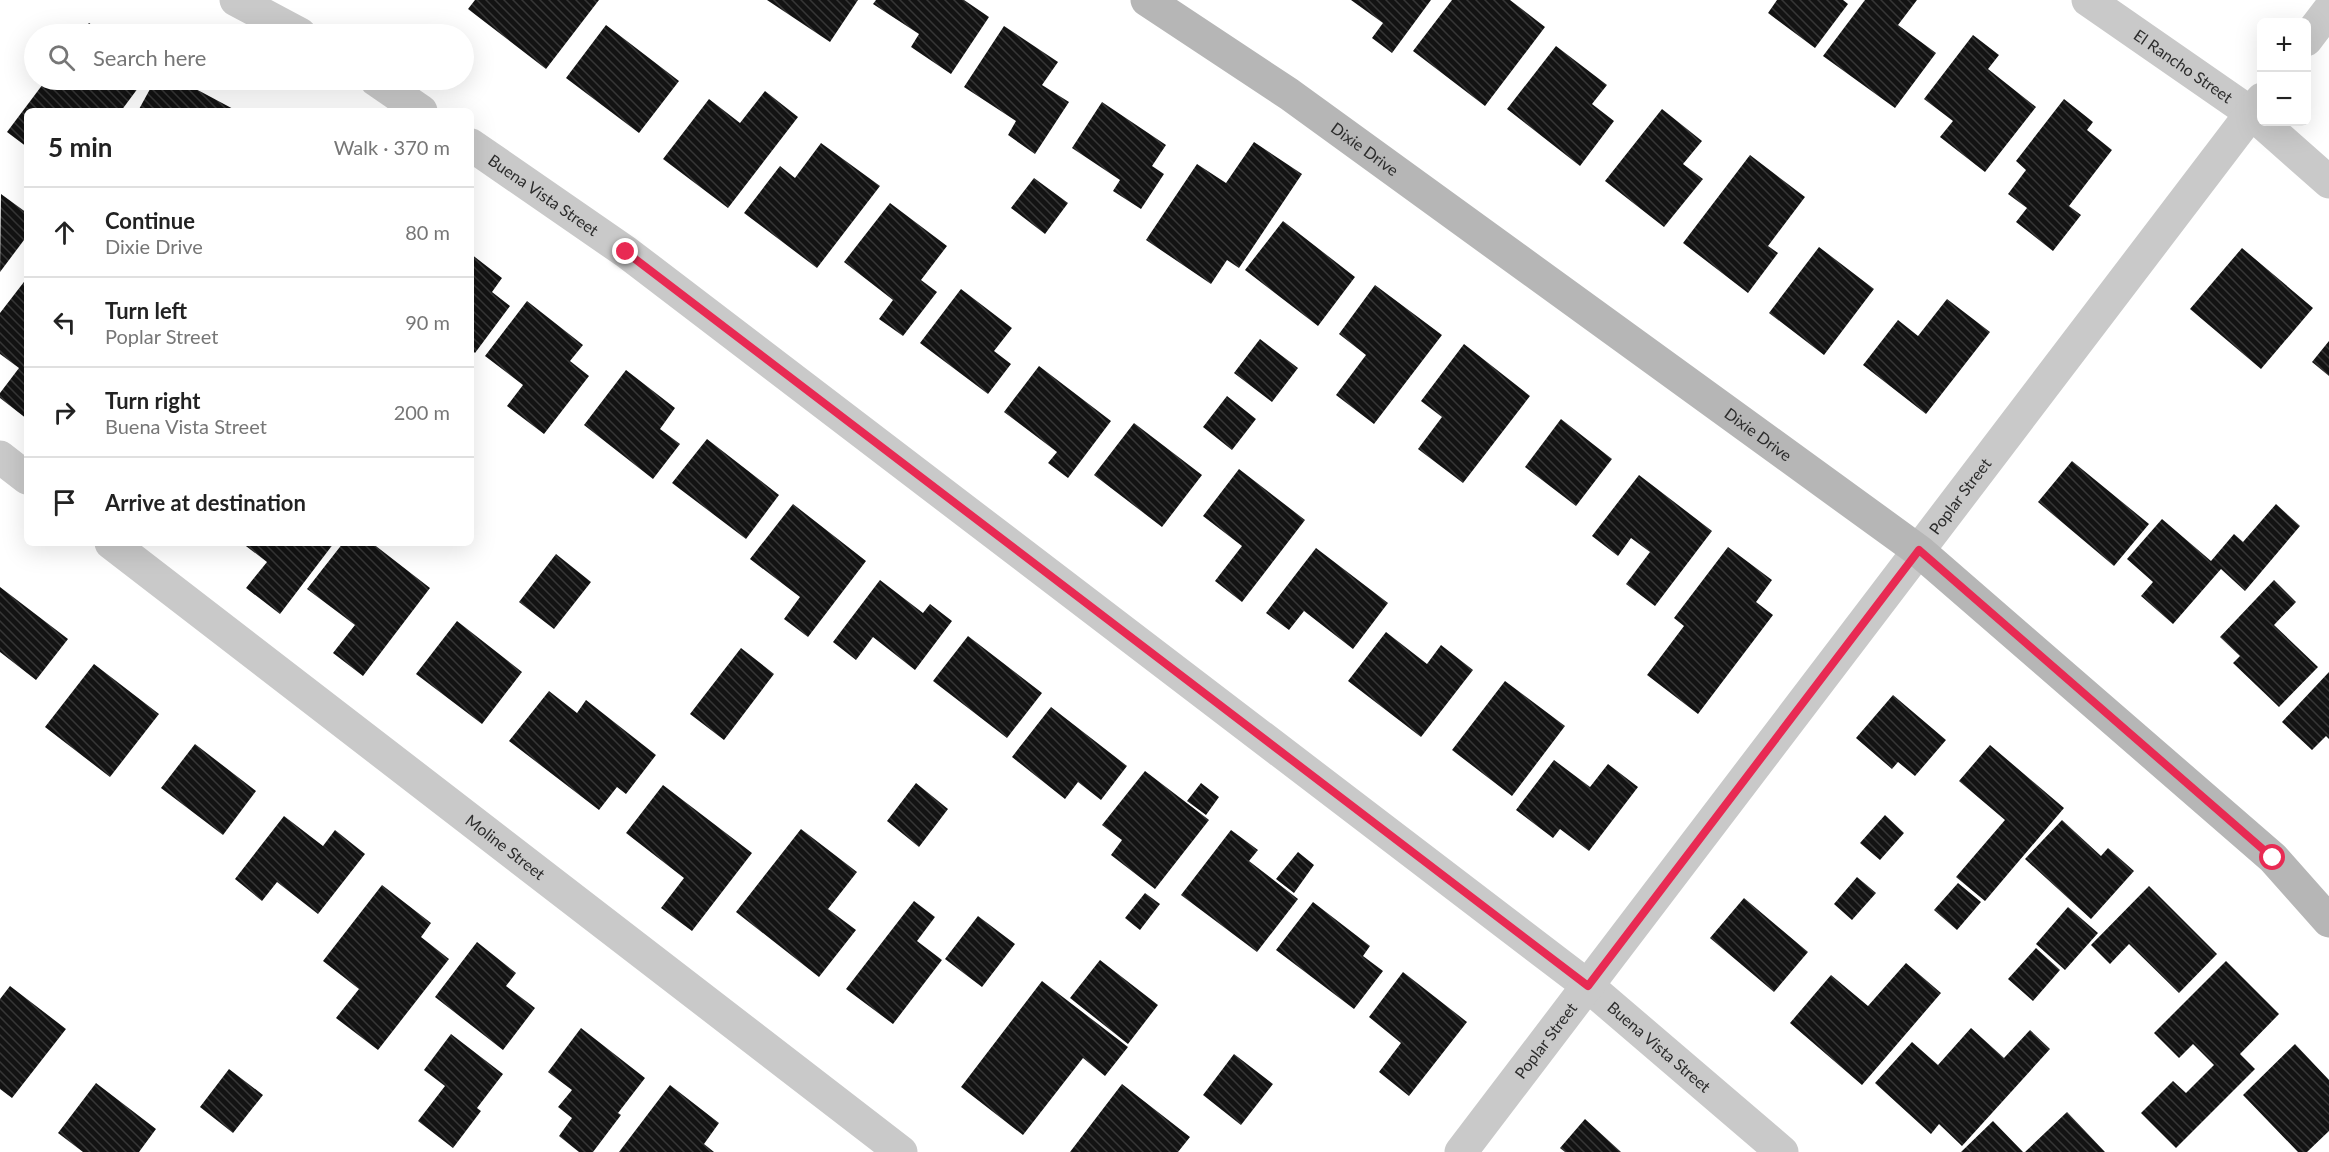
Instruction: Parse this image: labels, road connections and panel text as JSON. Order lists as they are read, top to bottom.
{
  "streets": {
    "street": [
      "El Rancho Street",
      "Dixie Drive",
      "Buena Vista Street",
      "Poplar Street",
      "Moline Street"
    ]
  },
  "crossings": [
    ["El Rancho Street", "Poplar Street"],
    ["Dixie Drive", "Poplar Street"],
    ["Buena Vista Street", "Poplar Street"]
  ],
  "page": {
    "map_buttons": ["+", "−"],
    "search": "Search here",
    "heading": ["5 min", "Walk · 370 m"],
    "list": [
      ["Continue", "Dixie Drive", "80 m"],
      ["Turn left", "Poplar Street", "90 m"],
      ["Turn right", "Buena Vista Street", "200 m"],
      "Arrive at destination"
    ]
  }
}
